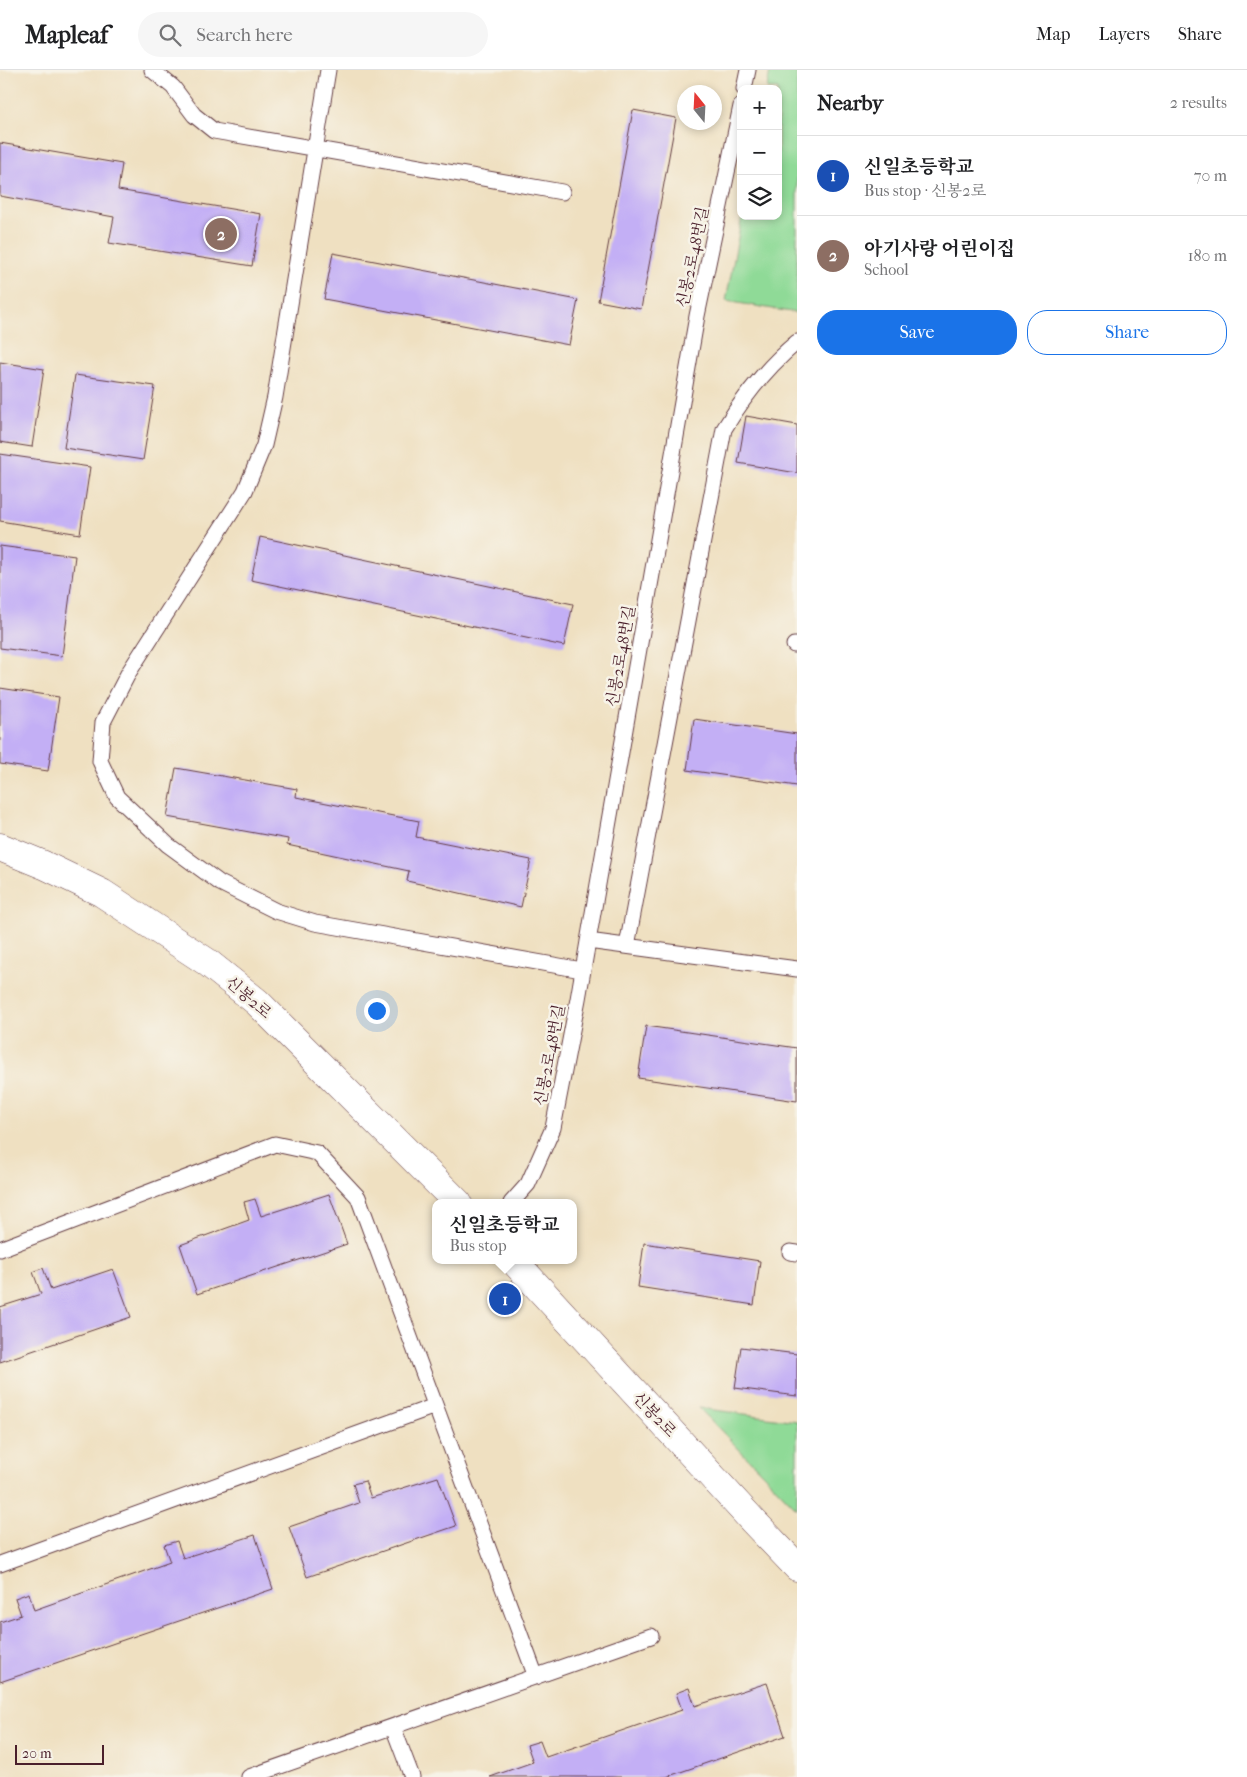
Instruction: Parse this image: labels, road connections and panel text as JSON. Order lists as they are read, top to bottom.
{
  "streets": {
    "street": ["신봉2로"],
    "lane": ["신봉2로48번길"]
  },
  "scale_bar": "20 m",
  "north": "top",
  "page": {
    "header": "Mapleaf",
    "search": "Search here",
    "nav": ["Map", "Layers", "Share"],
    "heading": ["Nearby", "2 results"],
    "map_buttons": ["+", "−"],
    "list": [
      {
        "mark": "1",
        "name": "신일초등학교",
        "note": "Bus stop · 신봉2로",
        "value": "70 m"
      },
      {
        "mark": "2",
        "name": "아기사랑 어린이집",
        "note": "School",
        "value": "180 m"
      }
    ],
    "pins": ["2", "1"],
    "buttons": ["Save", "Share"],
    "popup": ["신일초등학교", "Bus stop"],
    "scale": "20 m"
  }
}
